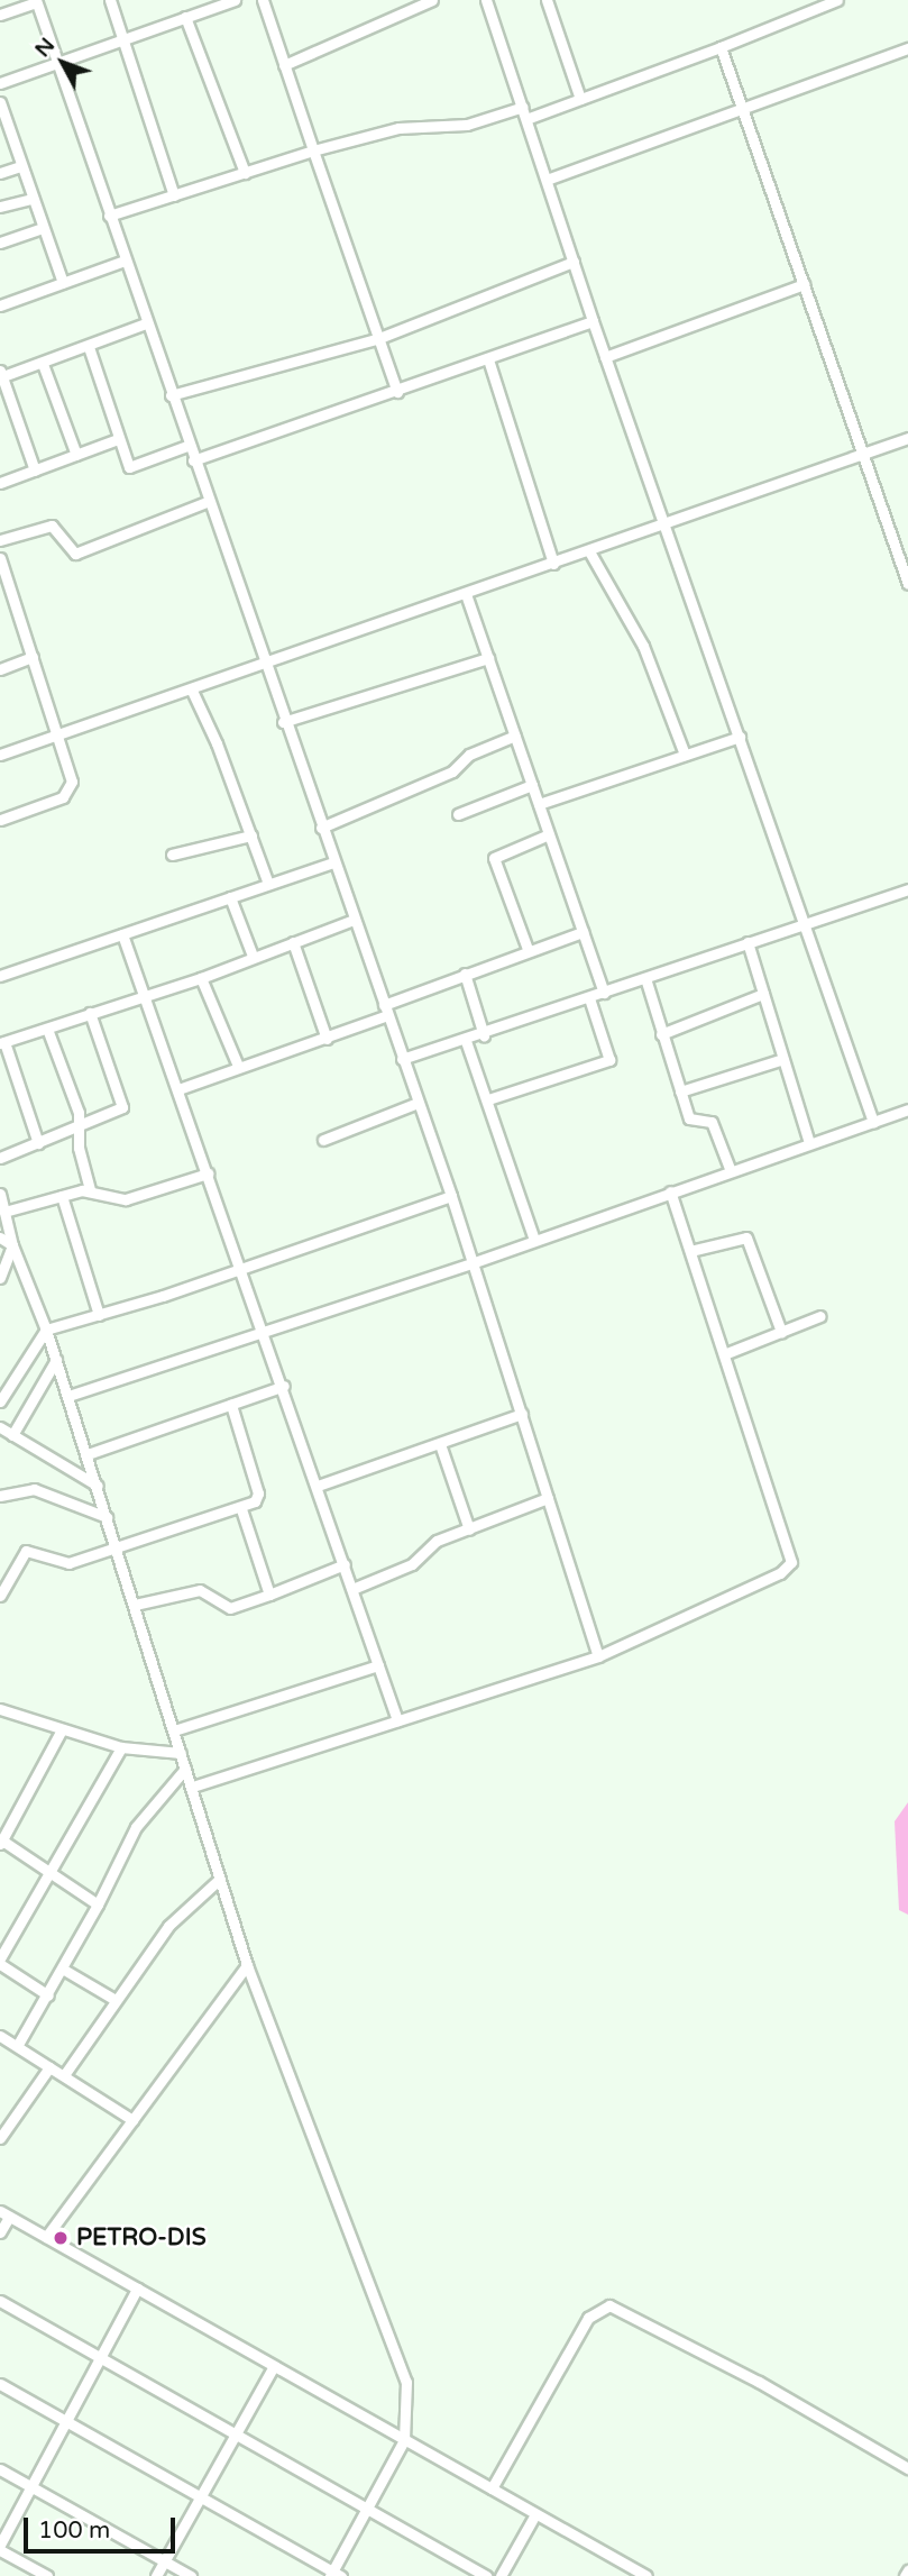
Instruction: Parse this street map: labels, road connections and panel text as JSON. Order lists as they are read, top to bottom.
{
  "places": ["PETRO-DIS"],
  "scale_bar": "100 m",
  "north": "top left"
}
